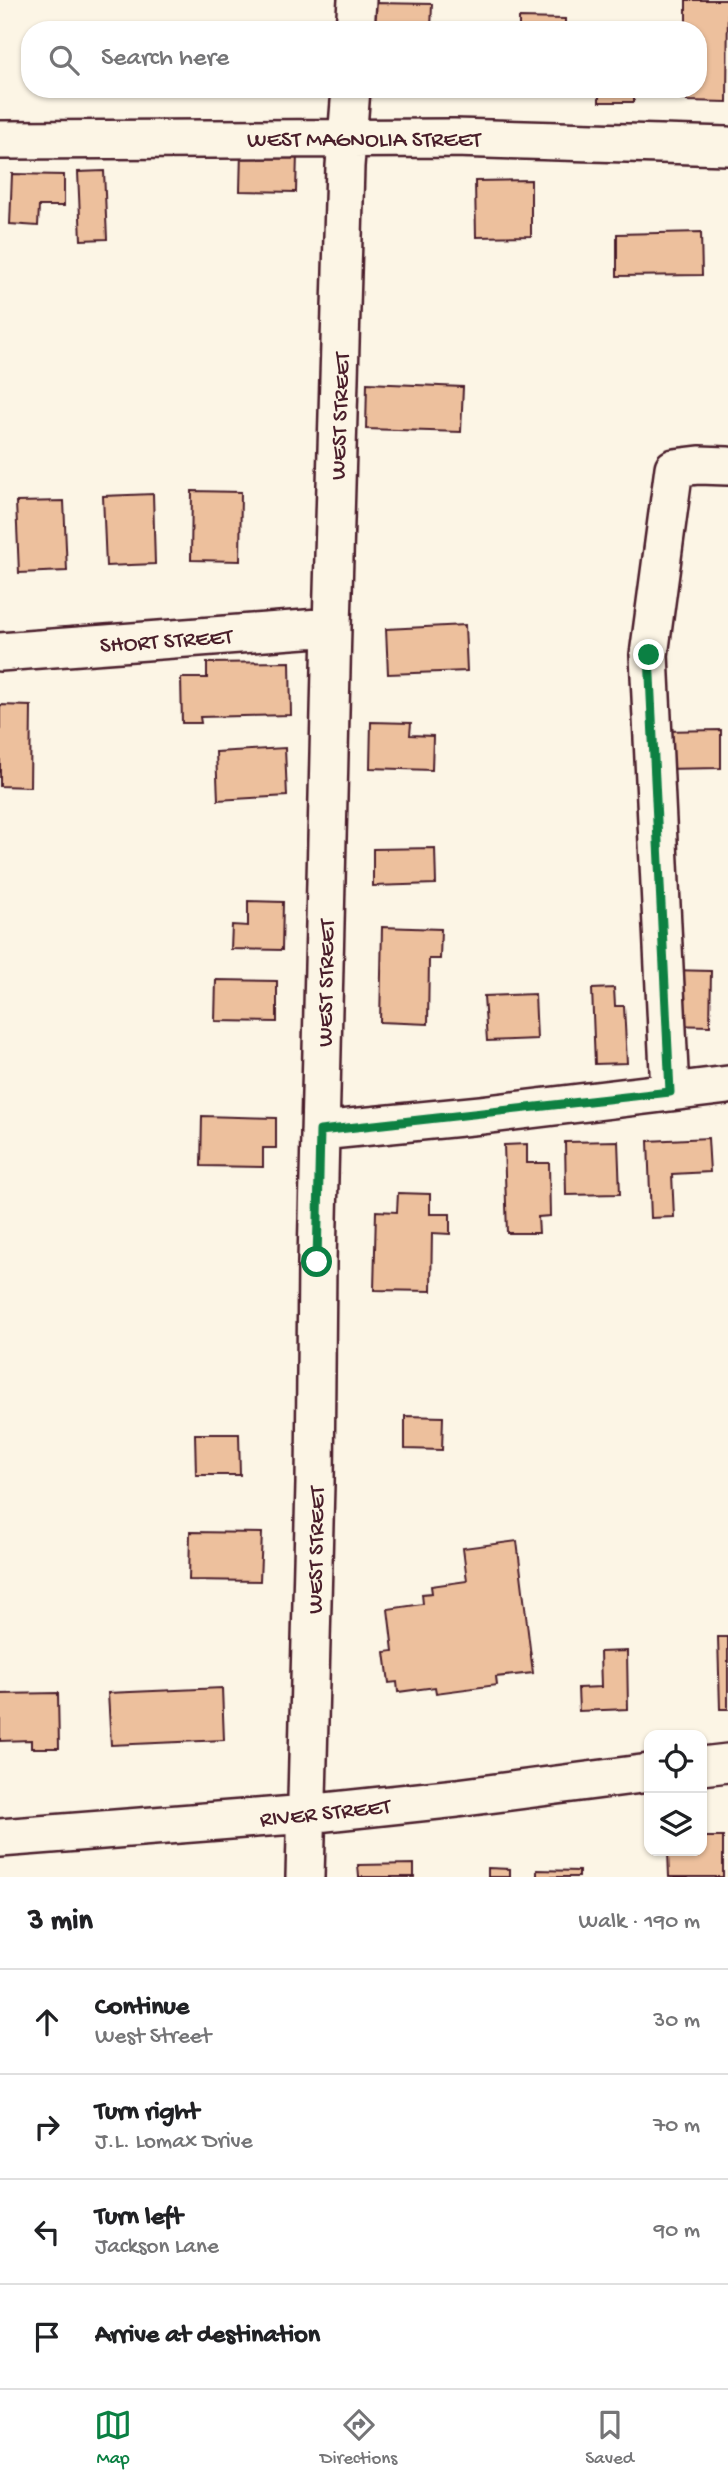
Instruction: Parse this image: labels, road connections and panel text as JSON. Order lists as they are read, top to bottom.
{
  "streets": {
    "street": [
      "WEST MAGNOLIA STREET",
      "WEST STREET",
      "SHORT STREET",
      "RIVER STREET"
    ]
  },
  "crossings": [
    ["WEST MAGNOLIA STREET", "WEST STREET"],
    ["WEST STREET", "SHORT STREET"],
    ["WEST STREET", "RIVER STREET"]
  ],
  "page": {
    "search": "Search here",
    "heading": ["3 min", "Walk · 190 m"],
    "list": [
      ["Continue", "West Street", "30 m"],
      ["Turn right", "J.L. Lomax Drive", "70 m"],
      ["Turn left", "Jackson Lane", "90 m"],
      "Arrive at destination"
    ],
    "nav": ["Map", "Directions", "Saved"]
  }
}
